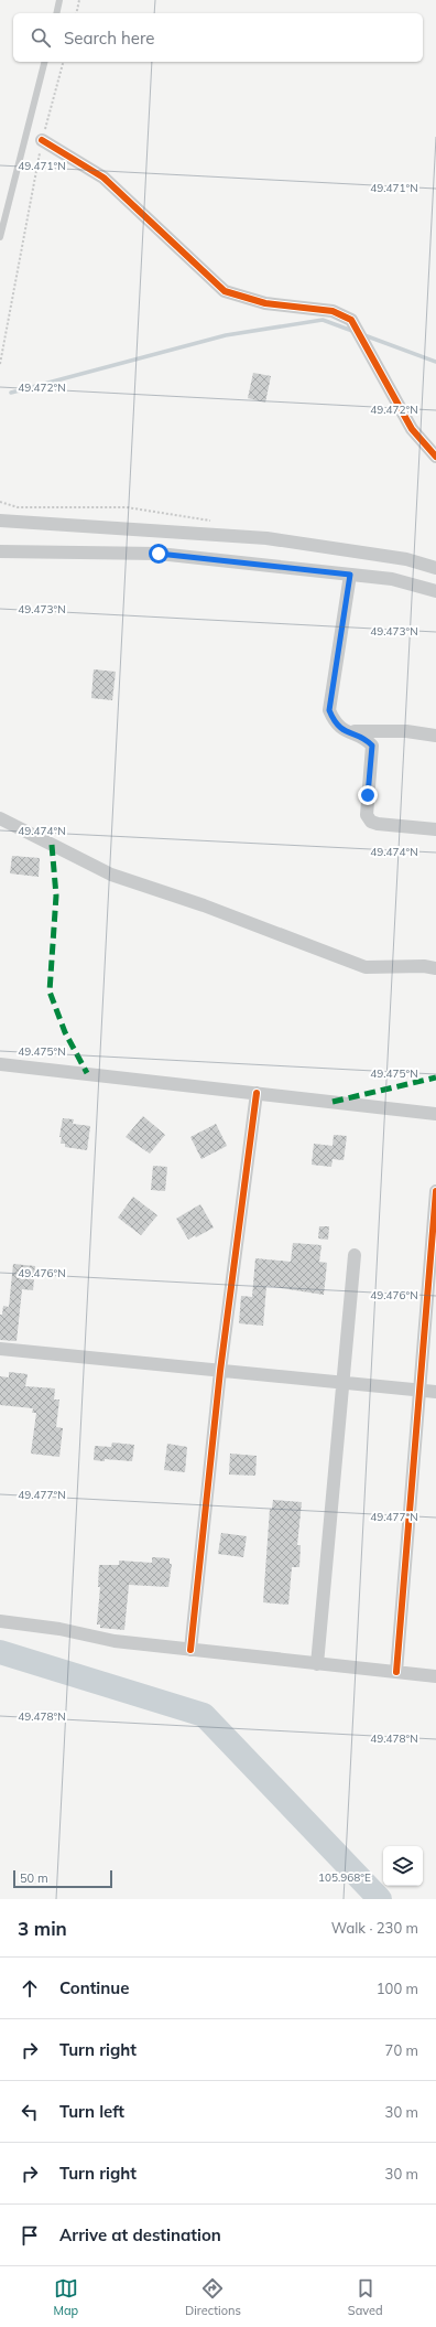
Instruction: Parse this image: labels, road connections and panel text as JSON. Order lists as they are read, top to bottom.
{
  "scale_bar": "50 m",
  "page": {
    "search": "Search here",
    "scale": "50 m",
    "heading": ["3 min", "Walk · 230 m"],
    "list": [
      ["Continue", "100 m"],
      ["Turn right", "70 m"],
      ["Turn left", "30 m"],
      ["Turn right", "30 m"],
      "Arrive at destination"
    ],
    "nav": ["Map", "Directions", "Saved"]
  },
  "coordinates": [
    "49.471°N",
    "49.472°N",
    "49.473°N",
    "49.474°N",
    "49.475°N",
    "49.476°N",
    "49.477°N",
    "49.478°N",
    "105.968°E"
  ]
}
